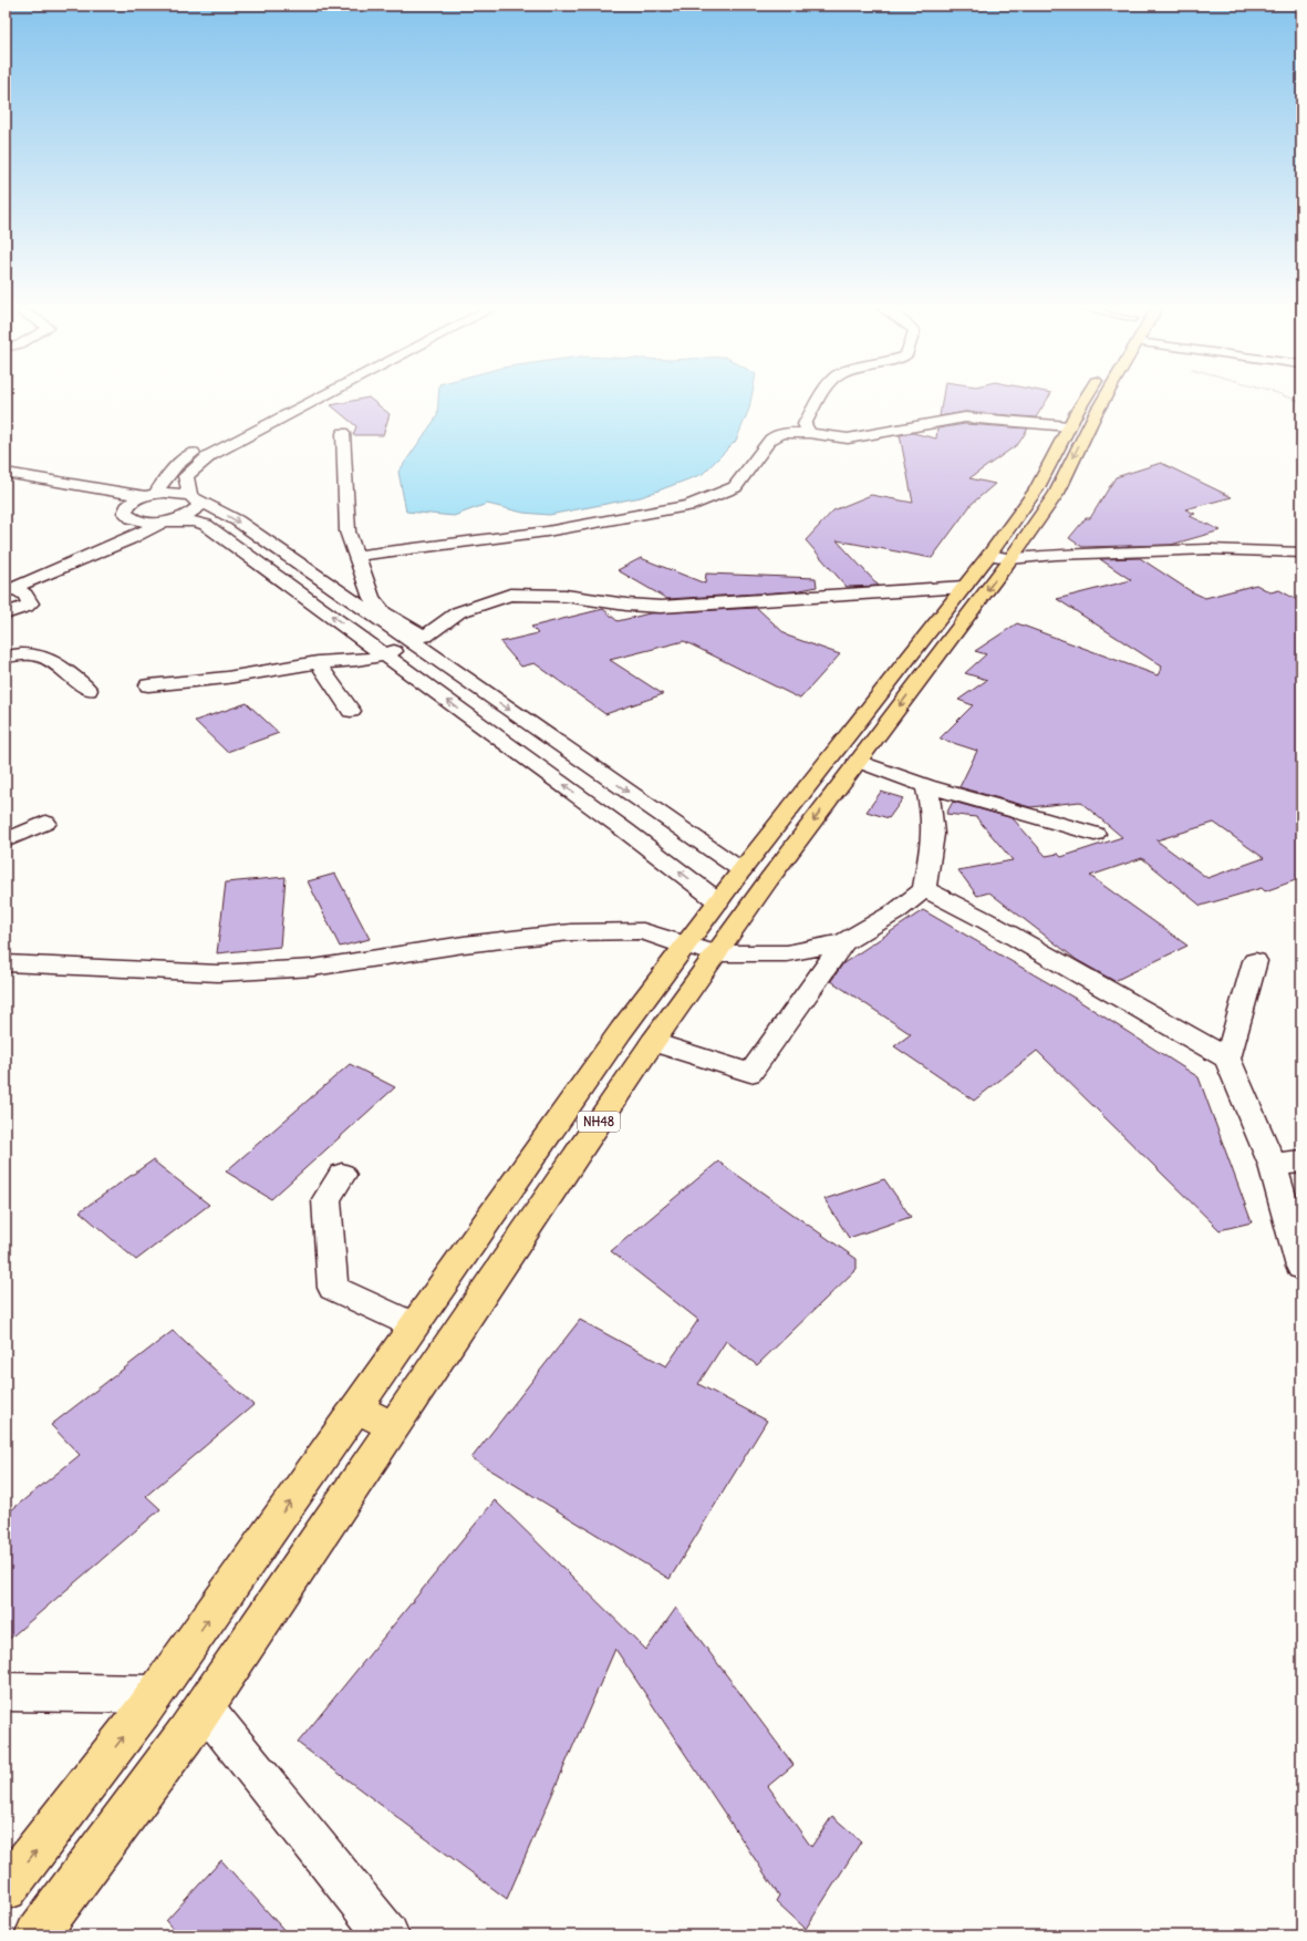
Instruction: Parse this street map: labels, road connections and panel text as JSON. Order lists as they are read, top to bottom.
{
  "streets": {
    "highway": ["NH48"]
  }
}
